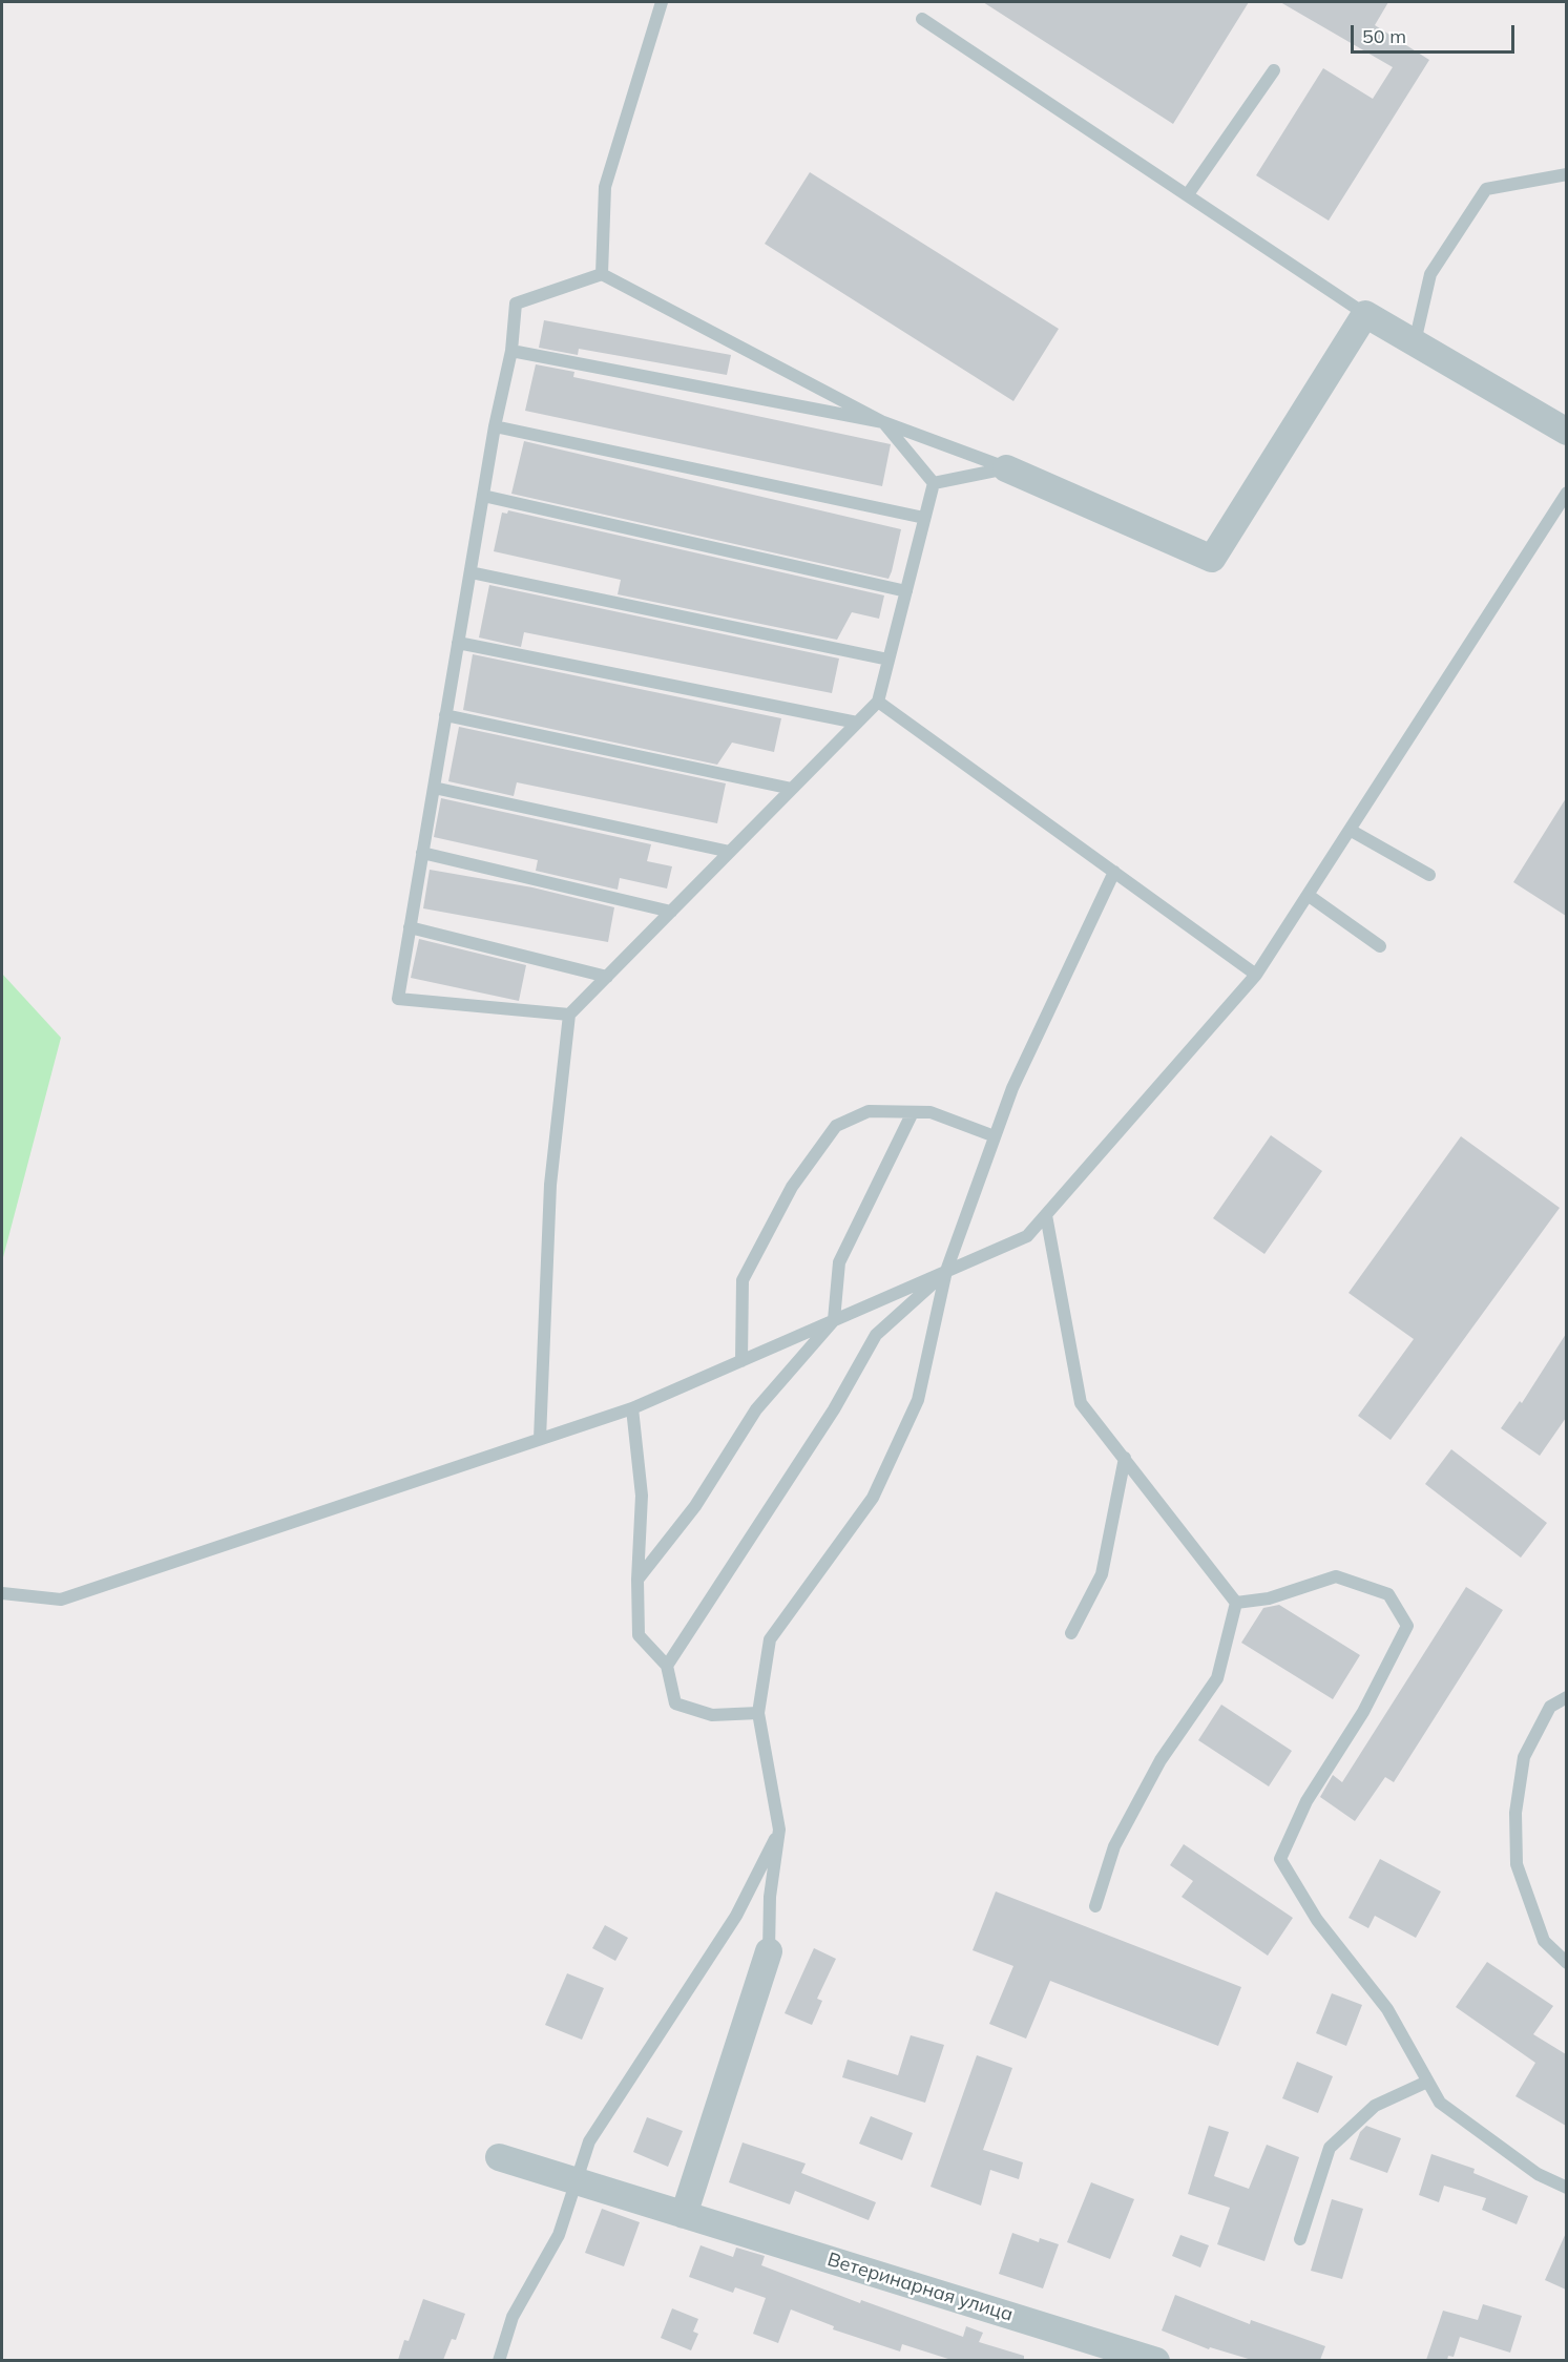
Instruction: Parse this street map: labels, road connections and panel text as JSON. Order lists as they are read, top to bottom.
{
  "streets": {
    "street": ["Ветеринарная улица"]
  },
  "scale_bar": "50 m"
}
